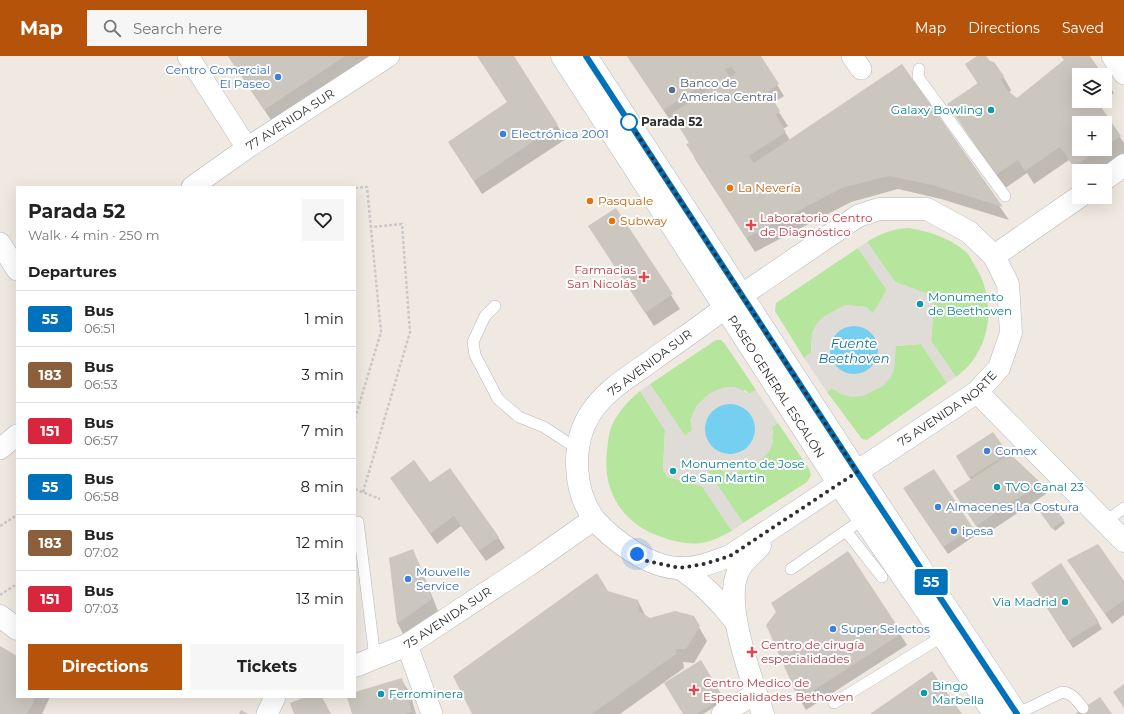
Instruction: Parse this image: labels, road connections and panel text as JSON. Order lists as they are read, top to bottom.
{
  "streets": {
    "main road": ["75 AVENIDA SUR", "PASEO GENERAL ESCALÓN", "75 AVENIDA NORTE"],
    "street": ["77 AVENIDA SUR"]
  },
  "crossings": [
    ["75 AVENIDA SUR", "PASEO GENERAL ESCALÓN"],
    ["75 AVENIDA SUR", "75 AVENIDA NORTE"],
    ["PASEO GENERAL ESCALÓN", "75 AVENIDA NORTE"]
  ],
  "water": ["Fuente Beethoven"],
  "places": {
    "other": [
      "Centro Comercial El Paseo",
      "Banco de America Central",
      "Galaxy Bowling",
      "Parada 52",
      "Electrónica 2001",
      "La Nevería",
      "Pasquale",
      "Subway",
      "Monumento de Beethoven",
      "Comex",
      "Monumento de Jose de San Martin",
      "TVO Canal 23",
      "Almacenes La Costura",
      "ipesa",
      "Mouvelle Service",
      "Via Madrid",
      "Super Selectos",
      "Bingo Marbella",
      "Ferrominera"
    ],
    "health": [
      "Laboratorio Centro de Diagnóstico",
      "Farmacias San Nicolás",
      "Centro de cirugía especialidades",
      "Centro Medico de Especialidades Bethoven"
    ]
  },
  "lines": ["bus line 55"],
  "page": {
    "header": "Map",
    "search": "Search here",
    "nav": ["Map", "Directions", "Saved"],
    "on_map": "55",
    "map_buttons": ["+", "−"],
    "heading": [
      ["Parada 52", "Walk · 4 min · 250 m"],
      "Departures"
    ],
    "list": [
      {
        "mark": "55",
        "name": "Bus",
        "note": "06:51",
        "value": "1 min"
      },
      {
        "mark": "183",
        "name": "Bus",
        "note": "06:53",
        "value": "3 min"
      },
      {
        "mark": "151",
        "name": "Bus",
        "note": "06:57",
        "value": "7 min"
      },
      {
        "mark": "55",
        "name": "Bus",
        "note": "06:58",
        "value": "8 min"
      },
      {
        "mark": "183",
        "name": "Bus",
        "note": "07:02",
        "value": "12 min"
      },
      {
        "mark": "151",
        "name": "Bus",
        "note": "07:03",
        "value": "13 min"
      }
    ],
    "buttons": ["Directions", "Tickets"]
  }
}
